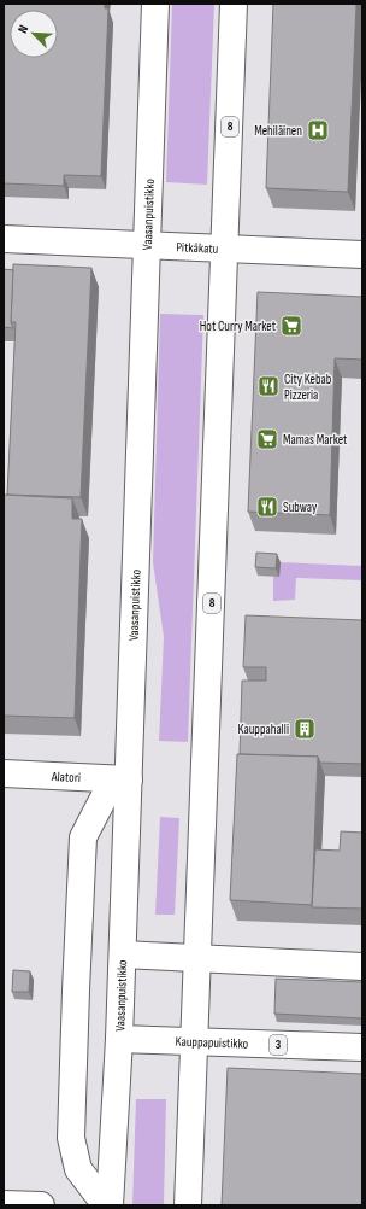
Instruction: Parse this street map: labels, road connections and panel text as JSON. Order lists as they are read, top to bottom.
{
  "streets": {
    "main road": [
      "8",
      "Vaasanpuistikko",
      "Pitkäkatu",
      "Alatori",
      "Kauppapuistikko",
      "3"
    ]
  },
  "crossings": [
    ["8", "Pitkäkatu"],
    ["Vaasanpuistikko", "Pitkäkatu"],
    ["Vaasanpuistikko", "Alatori"],
    ["Vaasanpuistikko", "Kauppapuistikko"]
  ],
  "places": {
    "hospital": ["Mehiläinen"],
    "supermarket": ["Hot Curry Market", "Mamas Market"],
    "restaurant": ["City Kebab Pizzeria", "Subway"],
    "building": ["Kauppahalli"]
  },
  "north": "top left"
}
